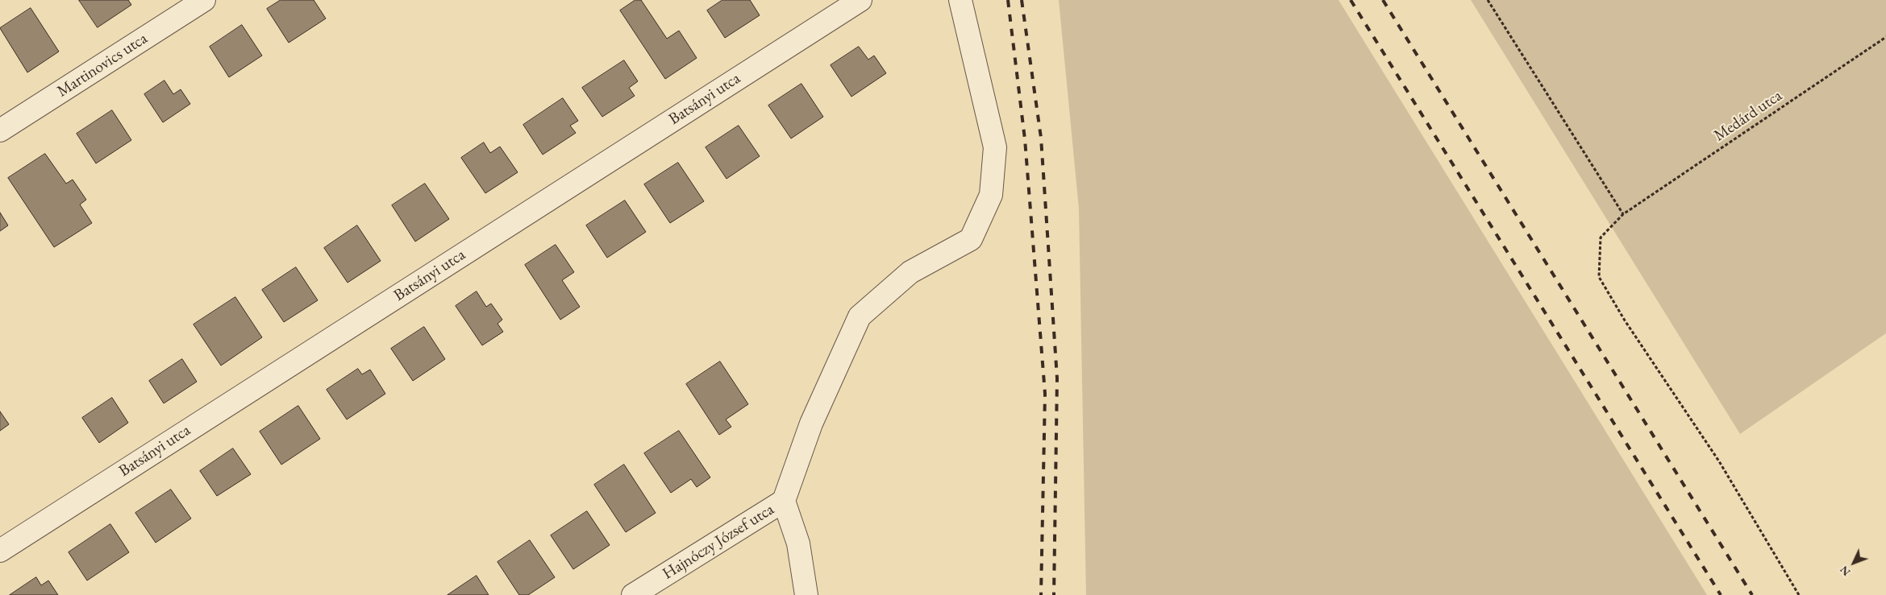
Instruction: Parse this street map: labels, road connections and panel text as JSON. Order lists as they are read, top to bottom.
{
  "streets": {
    "street": ["Martinovics utca", "Batsányi utca", "Hajnóczy József utca"],
    "path": ["Medárd utca"]
  },
  "north": "bottom left"
}
